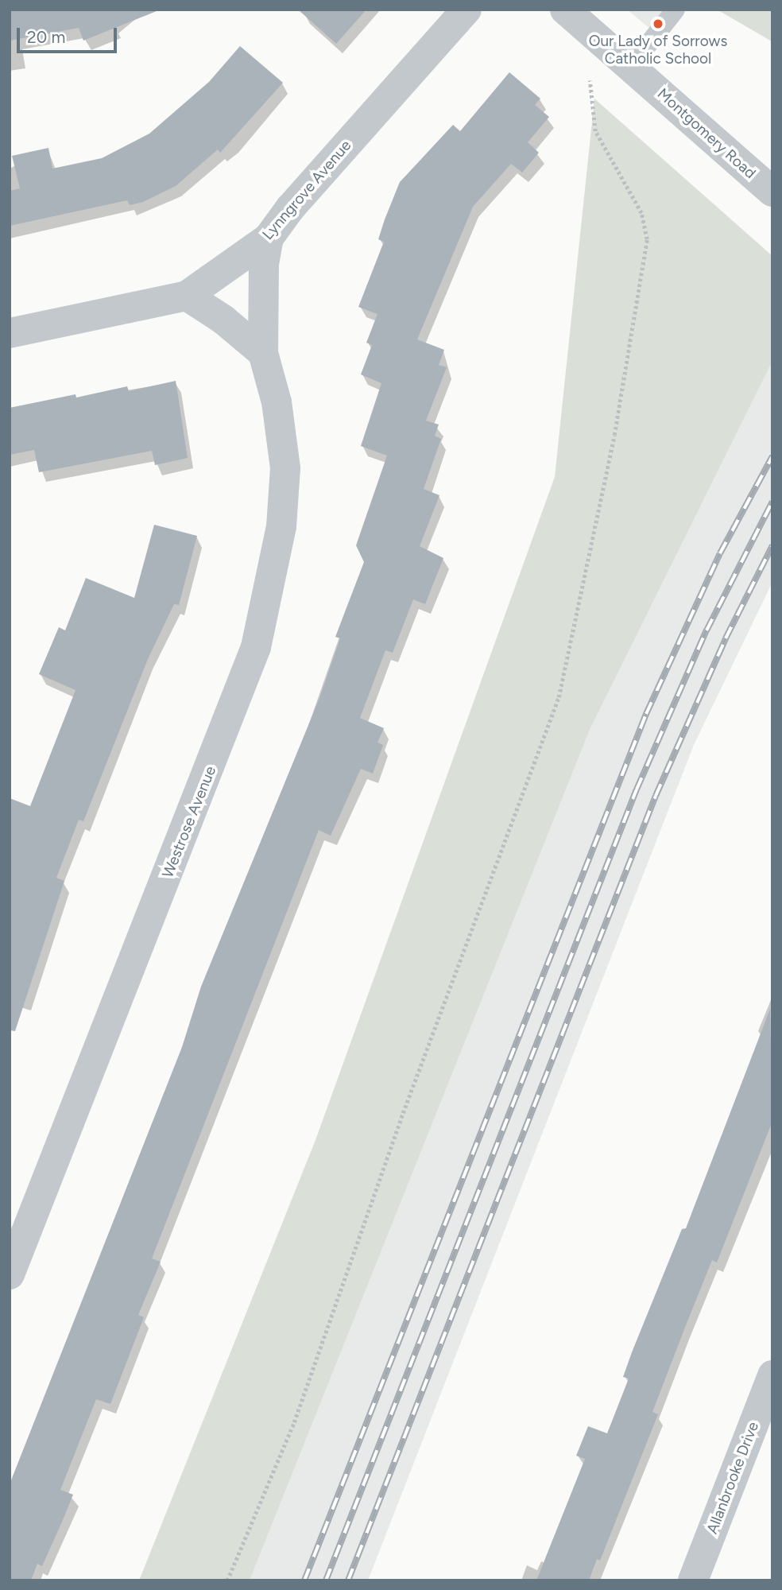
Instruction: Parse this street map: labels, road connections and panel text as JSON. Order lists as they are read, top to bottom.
{
  "streets": {
    "street": [
      "Montgomery Road",
      "Lynngrove Avenue",
      "Westrose Avenue",
      "Allanbrooke Drive"
    ]
  },
  "crossings": [
    ["Lynngrove Avenue", "Westrose Avenue"]
  ],
  "places": ["Our Lady of Sorrows Catholic School"],
  "scale_bar": "20 m"
}
